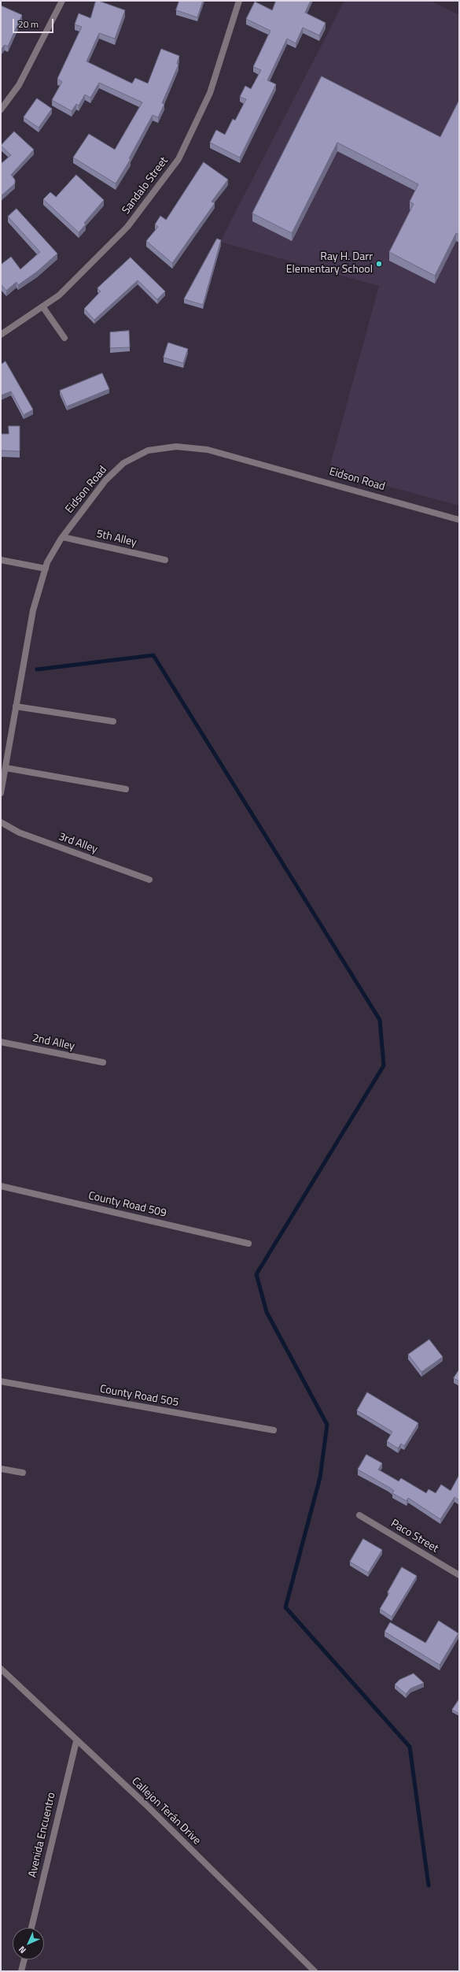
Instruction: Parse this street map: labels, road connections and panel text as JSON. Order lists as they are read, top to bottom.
{
  "streets": {
    "street": [
      "Sandalo Street",
      "Eidson Road",
      "5th Alley",
      "3rd Alley",
      "2nd Alley",
      "County Road 509",
      "County Road 505",
      "Paco Street",
      "Callejon Terán Drive",
      "Avenida Encuentro"
    ]
  },
  "crossings": [
    ["Eidson Road", "5th Alley"],
    ["Callejon Terán Drive", "Avenida Encuentro"]
  ],
  "places": ["Ray H. Darr Elementary School"],
  "scale_bar": "20 m",
  "north": "bottom left"
}
